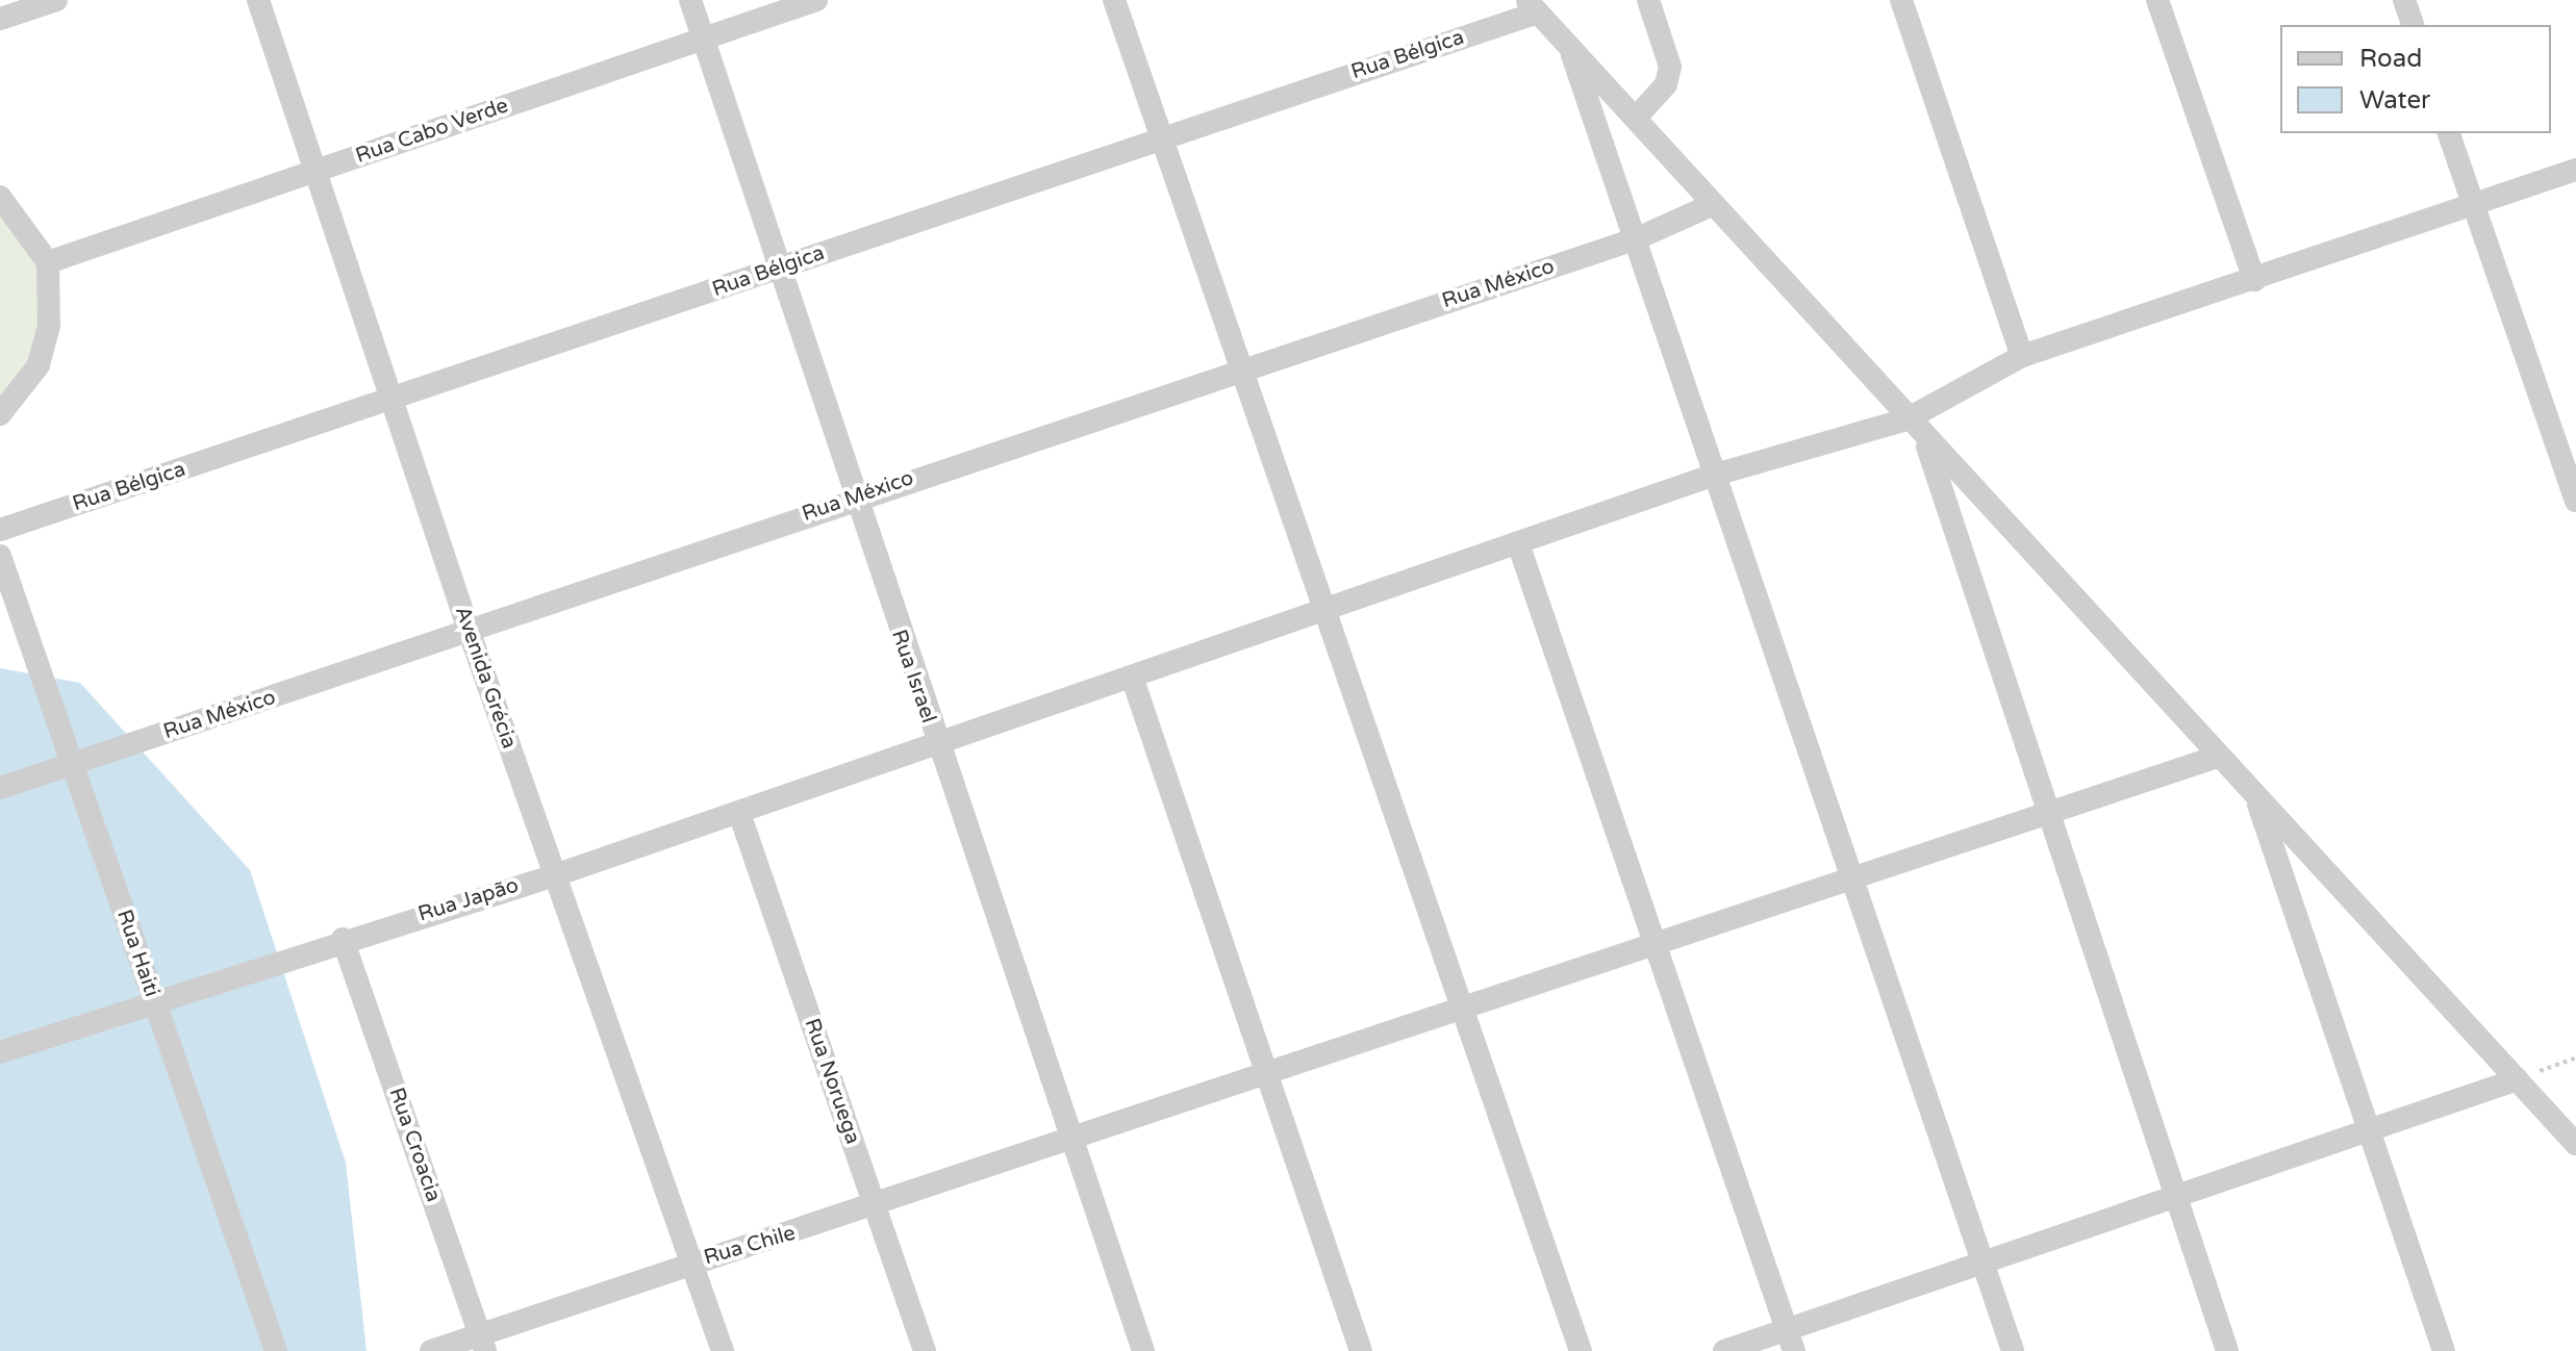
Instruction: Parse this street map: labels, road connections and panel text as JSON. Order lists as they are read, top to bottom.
{
  "streets": {
    "street": [
      "Rua Bélgica",
      "Rua Cabo Verde",
      "Rua México",
      "Rua Israel",
      "Avenida Grécia",
      "Rua Japão",
      "Rua Haiti",
      "Rua Noruega",
      "Rua Croacia",
      "Rua Chile"
    ]
  },
  "crossings": [
    ["Rua Bélgica", "Rua Israel"],
    ["Rua Bélgica", "Avenida Grécia"],
    ["Rua Cabo Verde", "Rua Israel"],
    ["Rua Cabo Verde", "Avenida Grécia"],
    ["Rua México", "Rua Israel"],
    ["Rua México", "Avenida Grécia"],
    ["Rua México", "Rua Haiti"],
    ["Rua Israel", "Rua Japão"],
    ["Rua Israel", "Rua Chile"],
    ["Avenida Grécia", "Rua Japão"],
    ["Avenida Grécia", "Rua Chile"],
    ["Rua Japão", "Rua Haiti"],
    ["Rua Japão", "Rua Noruega"],
    ["Rua Japão", "Rua Croacia"],
    ["Rua Noruega", "Rua Chile"],
    ["Rua Croacia", "Rua Chile"]
  ],
  "legend": ["Road", "Water"]
}
